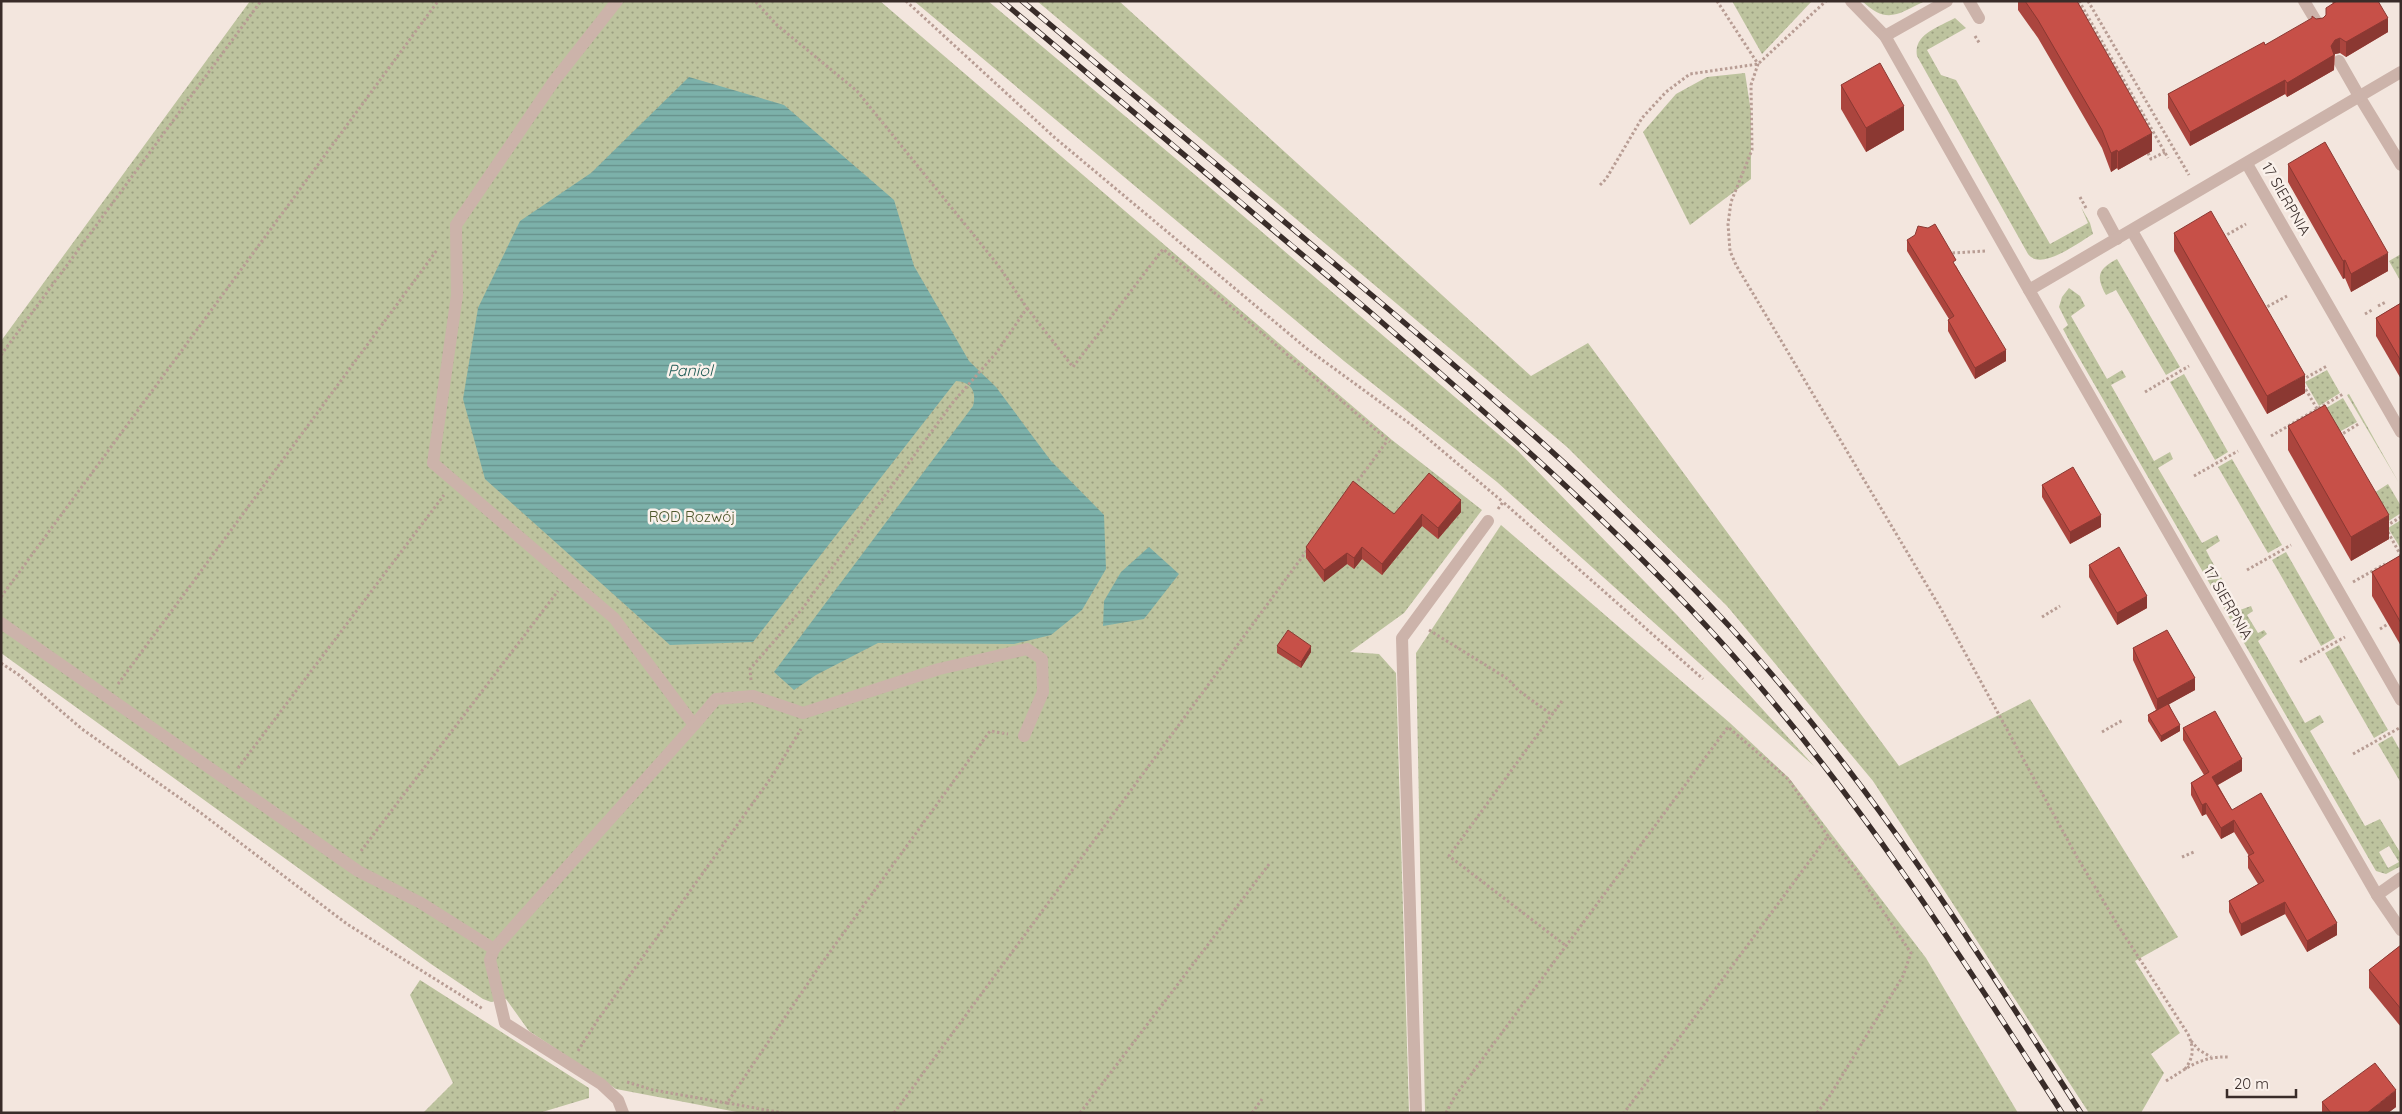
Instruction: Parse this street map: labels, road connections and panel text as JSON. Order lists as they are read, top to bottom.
{
  "streets": {
    "street": ["17 SIERPNIA"]
  },
  "water": ["Paniol"],
  "parks": ["ROD Rozwój"],
  "scale_bar": "20 m"
}
